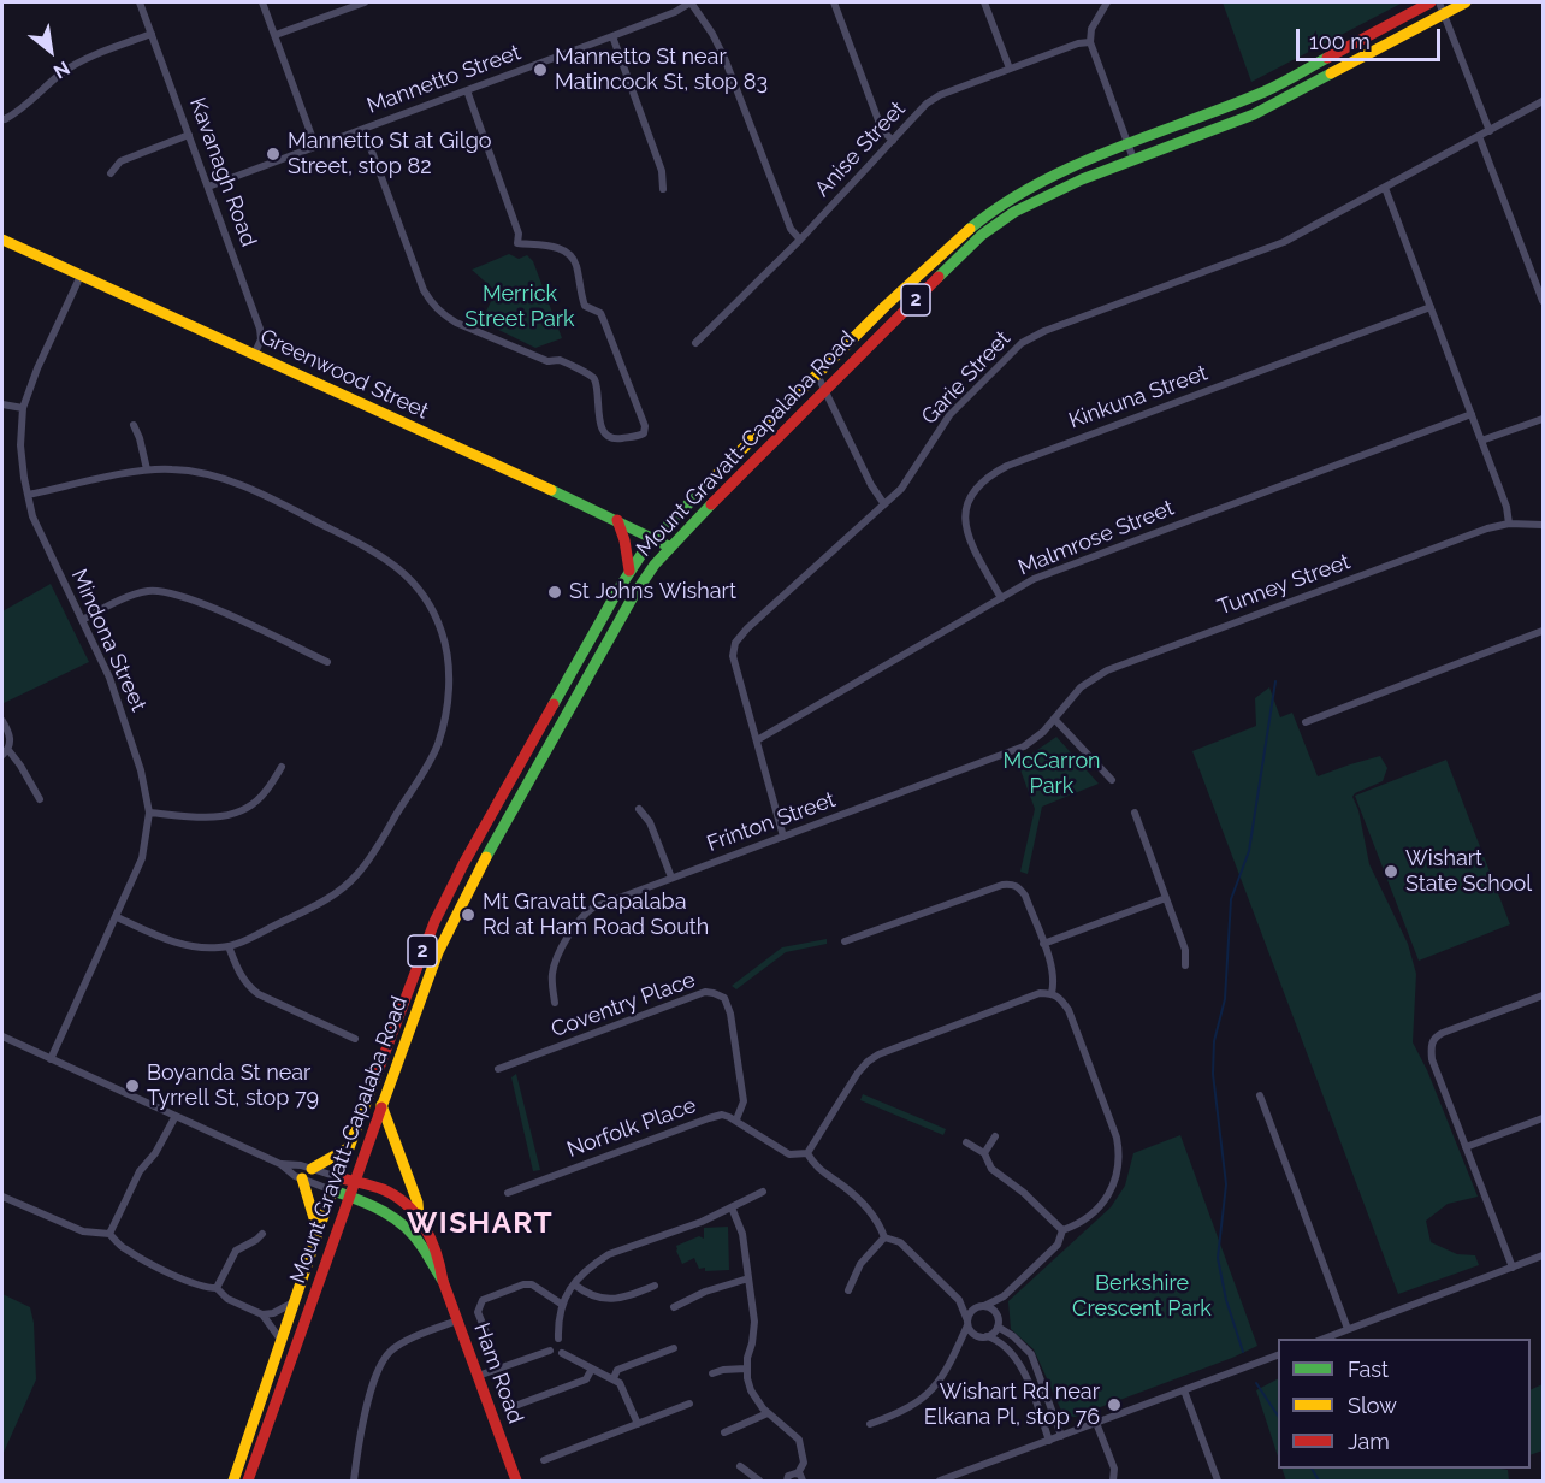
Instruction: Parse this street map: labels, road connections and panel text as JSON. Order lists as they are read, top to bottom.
{
  "streets": {
    "main road": [
      "2",
      "Greenwood Street",
      "Mount Gravatt-Capalaba Road",
      "Ham Road"
    ],
    "street": [
      "Mannetto Street",
      "Anise Street",
      "Kavanagh Road",
      "Garie Street",
      "Kinkuna Street",
      "Malmrose Street",
      "Tunney Street",
      "Mindona Street",
      "Frinton Street",
      "Coventry Place",
      "Norfolk Place"
    ]
  },
  "crossings": [
    ["Mannetto Street", "Kavanagh Road"],
    ["Kavanagh Road", "Greenwood Street"],
    ["Greenwood Street", "Mount Gravatt-Capalaba Road"],
    ["Greenwood Street", "Mindona Street"],
    ["Garie Street", "Malmrose Street"],
    ["Garie Street", "Frinton Street"],
    ["Kinkuna Street", "Malmrose Street"],
    ["Mount Gravatt-Capalaba Road", "Ham Road"],
    ["Tunney Street", "Frinton Street"],
    ["Coventry Place", "Norfolk Place"]
  ],
  "districts": ["WISHART"],
  "parks": ["Merrick Street Park", "McCarron Park", "Berkshire Crescent Park"],
  "places": [
    "Mannetto St near Matincock St, stop 83",
    "Mannetto St at Gilgo Street, stop 82",
    "St Johns Wishart",
    "Wishart State School",
    "Mt Gravatt Capalaba Rd at Ham Road South",
    "Boyanda St near Tyrrell St, stop 79",
    "Wishart Rd near Elkana Pl, stop 76"
  ],
  "legend": ["Fast", "Slow", "Jam"],
  "scale_bar": "100 m",
  "north": "bottom right"
}
